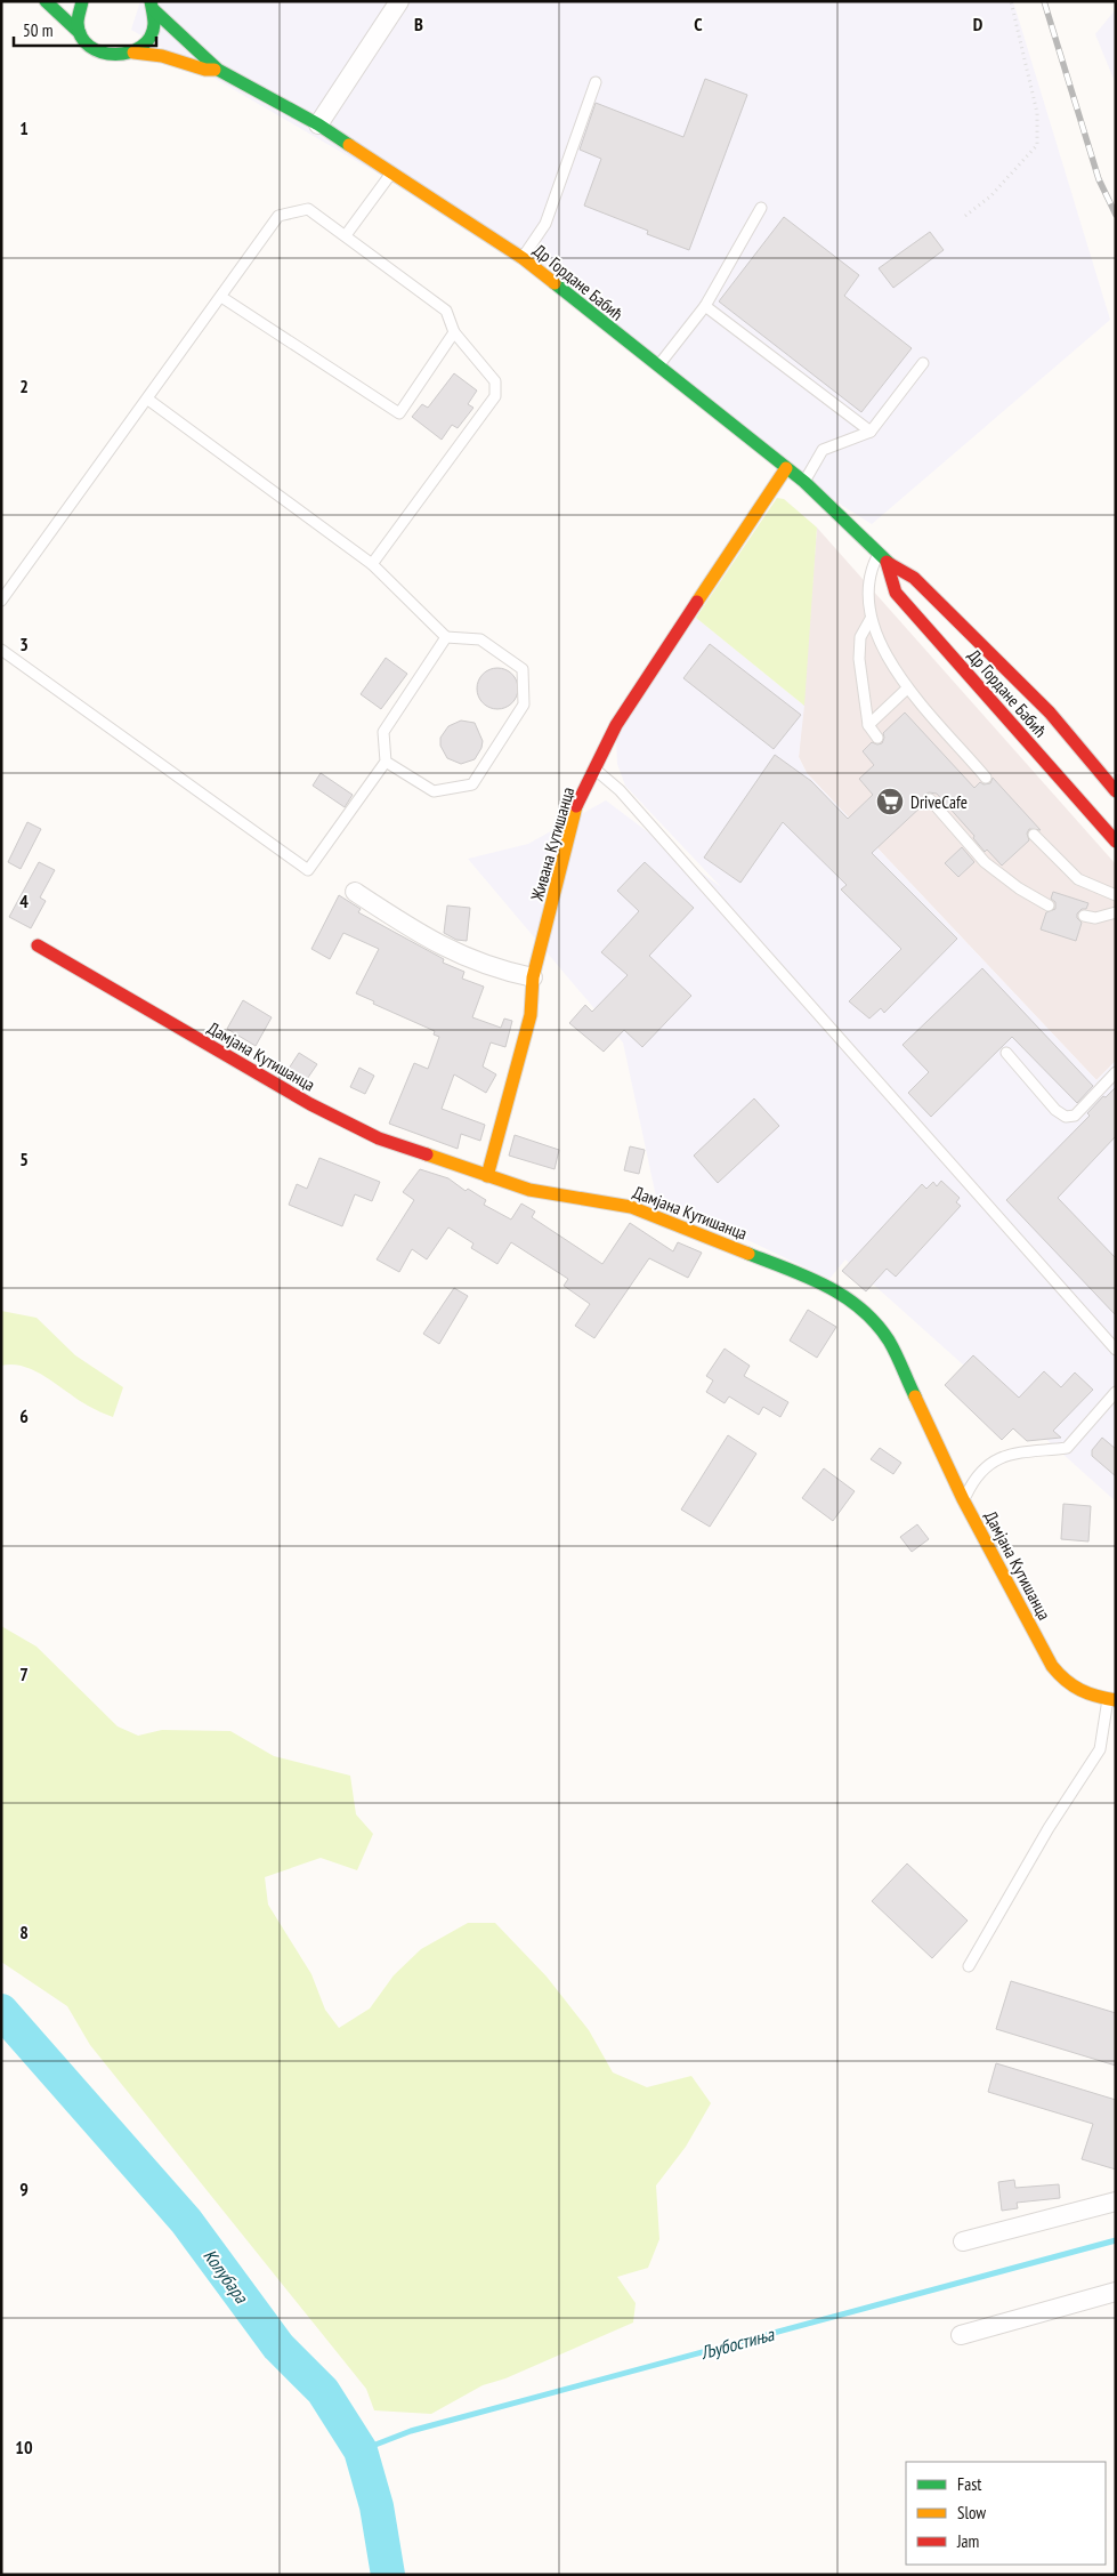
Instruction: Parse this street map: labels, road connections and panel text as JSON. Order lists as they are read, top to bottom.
{
  "streets": {
    "street": ["Др Гордане Бабић", "Живана Кутишанца", "Дамјана Кутишанца"]
  },
  "crossings": [
    ["Др Гордане Бабић", "Живана Кутишанца"],
    ["Живана Кутишанца", "Дамјана Кутишанца"]
  ],
  "water": ["Колубара", "Љубостиња"],
  "places": {
    "supermarket": ["DriveCafe"]
  },
  "legend": ["Fast", "Slow", "Jam"],
  "scale_bar": "50 m",
  "grid": {
    "columns": ["B", "C", "D"],
    "rows": [
      "1",
      "2",
      "3",
      "4",
      "5",
      "6",
      "7",
      "8",
      "9",
      "10"
    ]
  }
}
